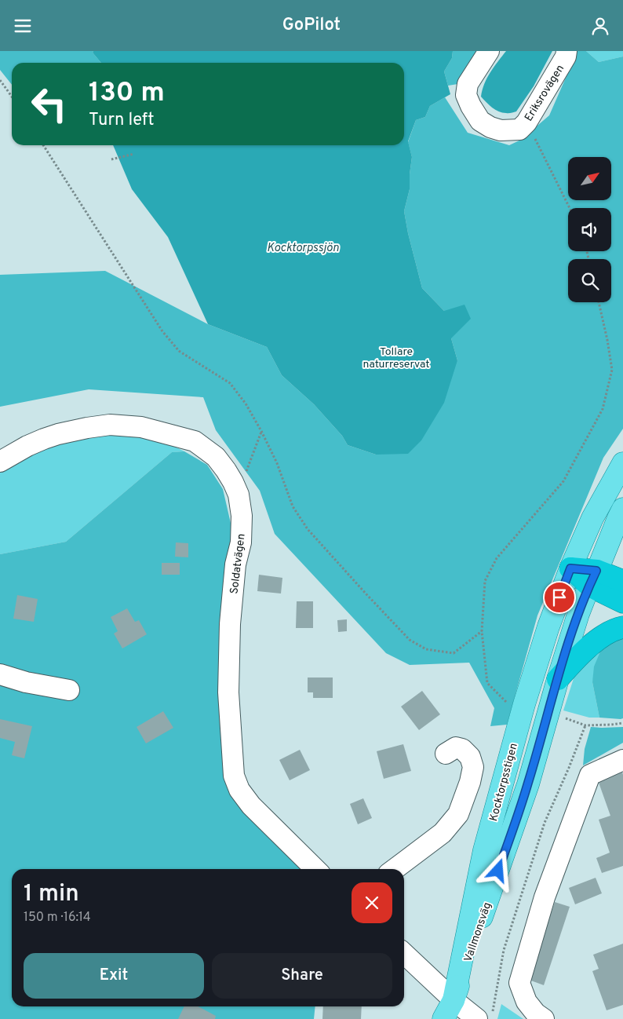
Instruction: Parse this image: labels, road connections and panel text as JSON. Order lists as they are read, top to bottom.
{
  "streets": {
    "main road": ["Kocktorpsstigen", "Vallmonsväg"],
    "street": ["Eriksrovägen", "Soldatvägen"]
  },
  "crossings": [
    ["Kocktorpsstigen", "Vallmonsväg"]
  ],
  "water": ["Kocktorpssjön"],
  "parks": ["Tollare naturreservat"],
  "north": "top right",
  "page": {
    "header": "GoPilot",
    "turn": ["130 m", "Turn left"],
    "heading": ["1 min", "150 m · 16:14"],
    "buttons": ["Exit", "Share"]
  }
}
